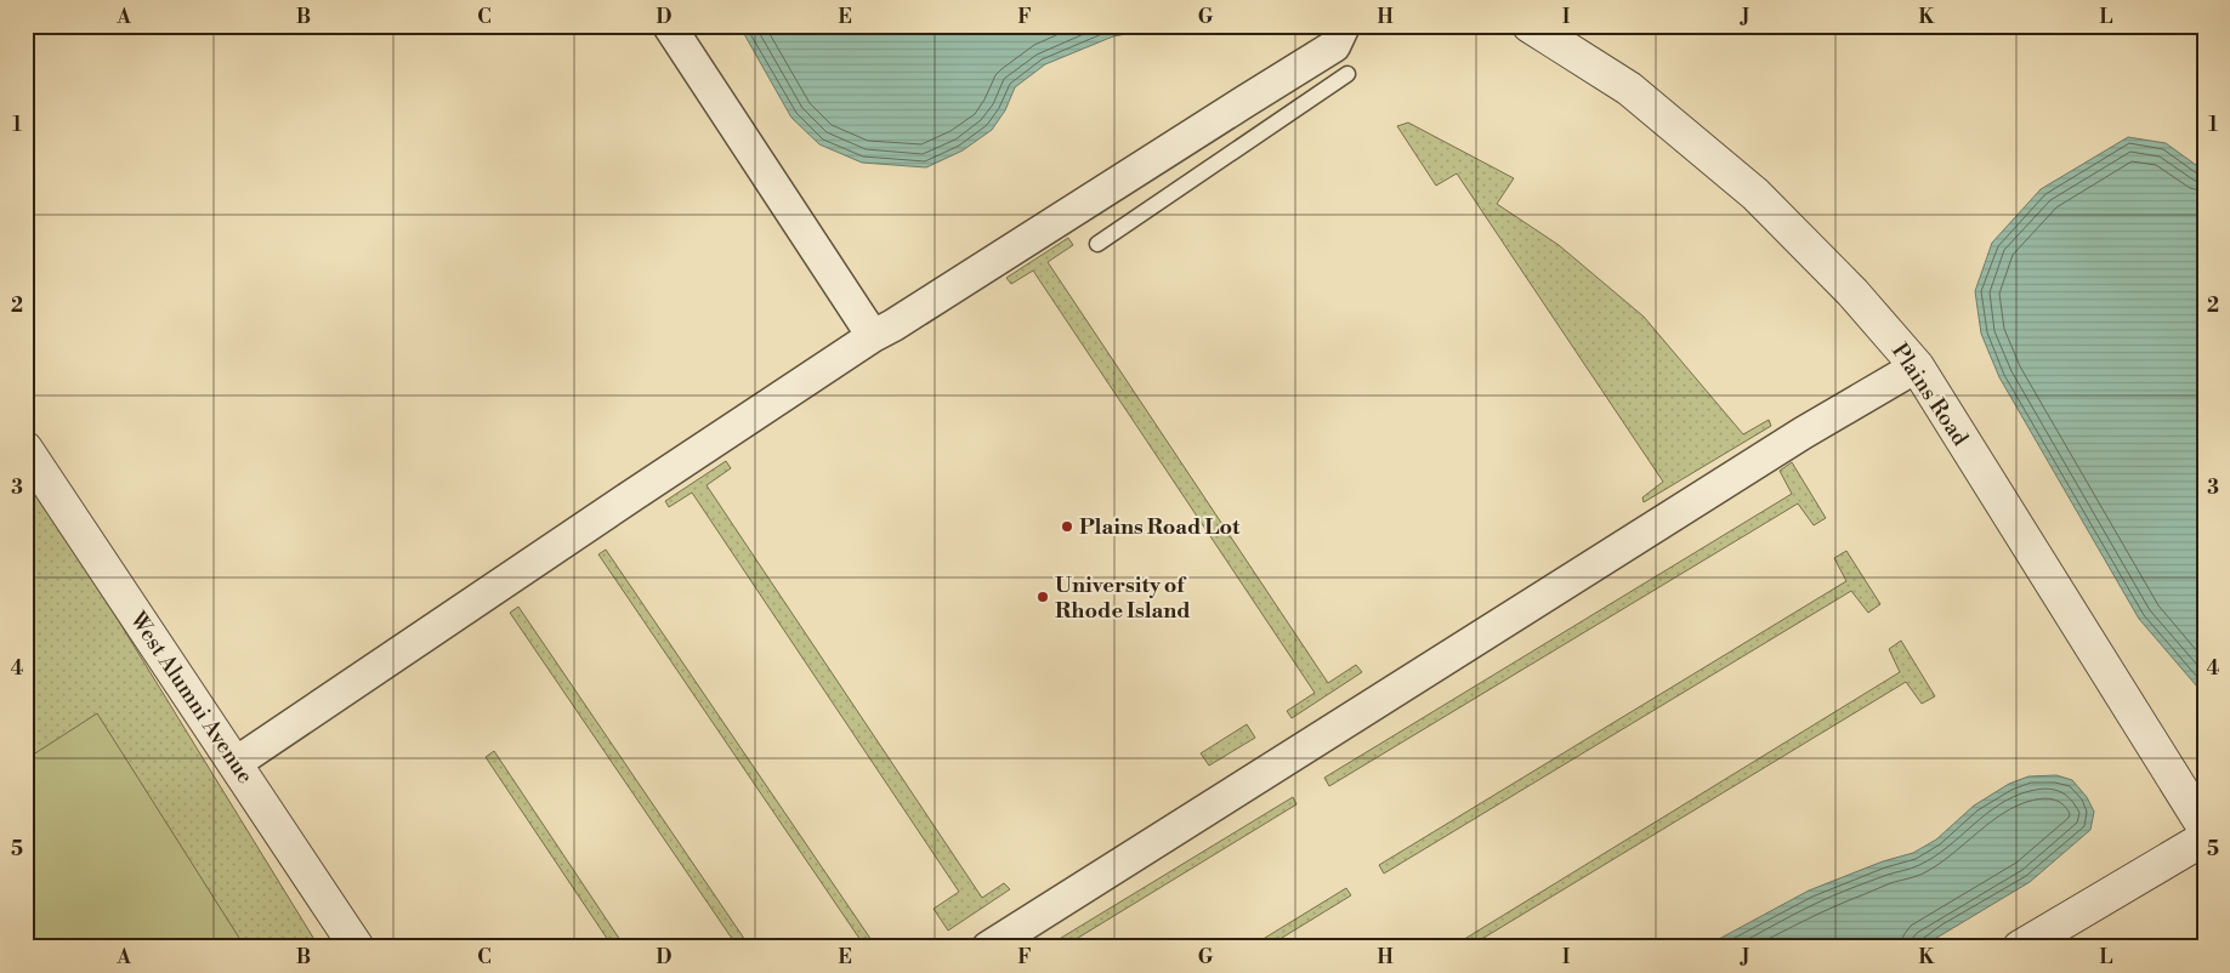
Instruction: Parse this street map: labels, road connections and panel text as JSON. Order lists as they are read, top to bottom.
{
  "streets": {
    "street": ["Plains Road", "West Alumni Avenue"]
  },
  "places": ["Plains Road Lot", "University of Rhode Island"],
  "grid": {
    "columns": [
      "A",
      "B",
      "C",
      "D",
      "E",
      "F",
      "G",
      "H",
      "I",
      "J",
      "K",
      "L"
    ],
    "rows": [
      "1",
      "2",
      "3",
      "4",
      "5"
    ]
  }
}
